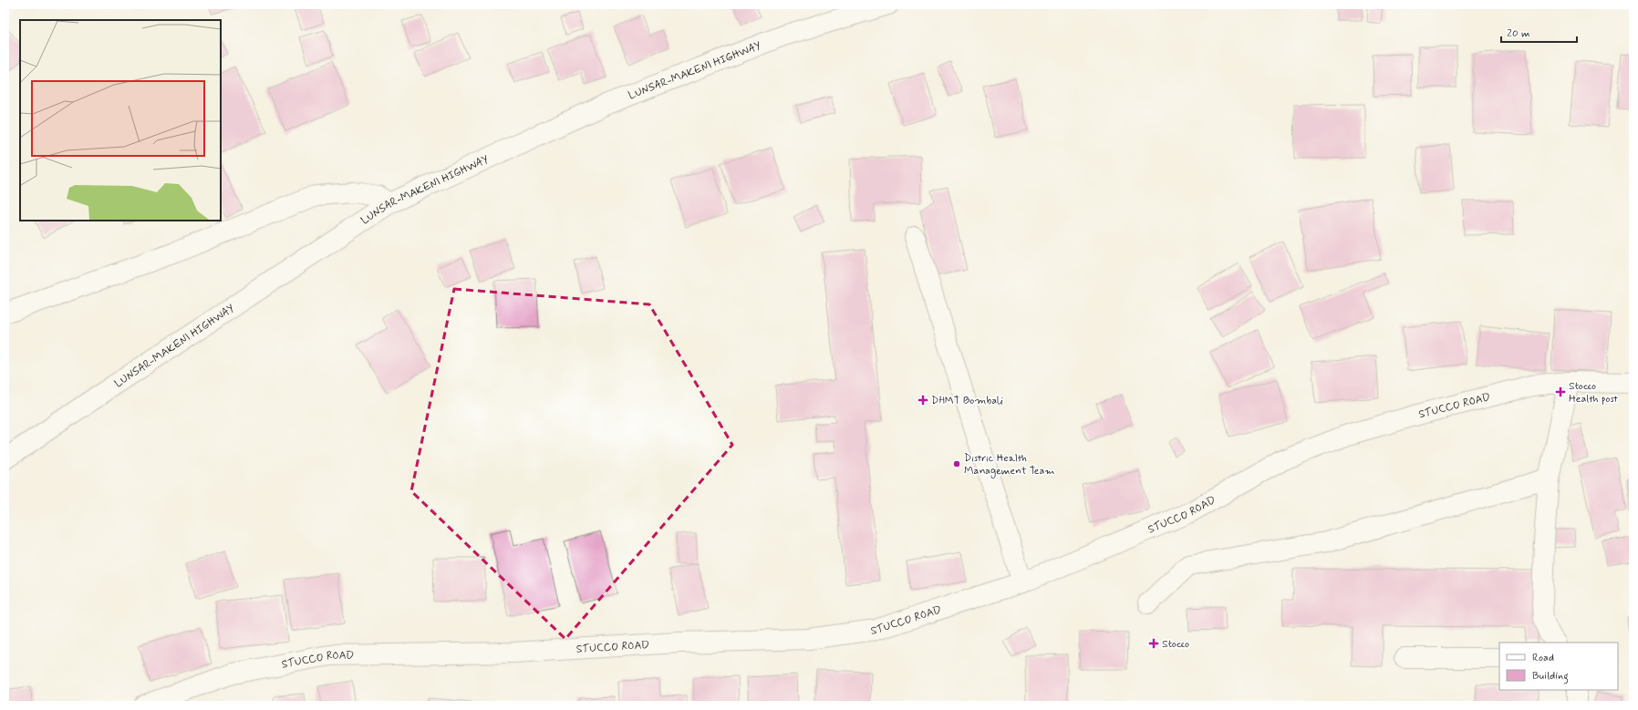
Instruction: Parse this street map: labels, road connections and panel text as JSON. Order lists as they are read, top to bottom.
{
  "streets": {
    "street": ["LUNSAR-MAKENI HIGHWAY", "STUCCO ROAD"]
  },
  "places": {
    "health": ["Stocco Health post", "DHMT Bombali", "Stocco"],
    "other": ["Distric Health Management Team"]
  },
  "legend": ["Road", "Building"],
  "scale_bar": "20 m"
}
